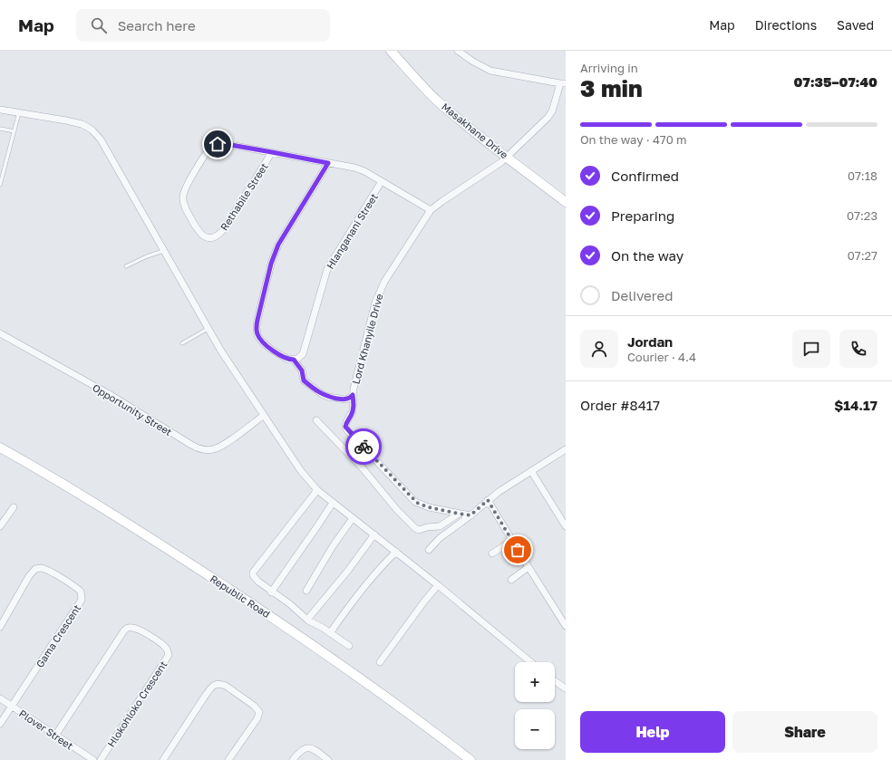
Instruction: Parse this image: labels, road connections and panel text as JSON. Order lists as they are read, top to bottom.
{
  "streets": {
    "street": [
      "Masakhane Drive",
      "Rethabile Street",
      "Hlanganani Street",
      "Lord Khanyile Drive",
      "Opportunity Street",
      "Republic Road",
      "Gama Crescent",
      "Hlokohloko Crescent",
      "Plover Street"
    ]
  },
  "crossings": [
    ["Masakhane Drive", "Lord Khanyile Drive"],
    ["Rethabile Street", "Hlanganani Street"],
    ["Rethabile Street", "Lord Khanyile Drive"],
    ["Gama Crescent", "Plover Street"],
    ["Hlokohloko Crescent", "Plover Street"]
  ],
  "page": {
    "header": "Map",
    "search": "Search here",
    "nav": ["Map", "Directions", "Saved"],
    "heading": ["3 min", "Arriving in", "07:35–07:40"],
    "panel": [
      "Jordan",
      "Courier · 4.4",
      "Order #8417",
      "$14.17"
    ],
    "bar": "On the way · 470 m",
    "list": [
      ["Confirmed", "07:18"],
      ["Preparing", "07:23"],
      ["On the way", "07:27"],
      "Delivered"
    ],
    "map_buttons": ["+", "−"],
    "buttons": ["Help", "Share"]
  }
}
